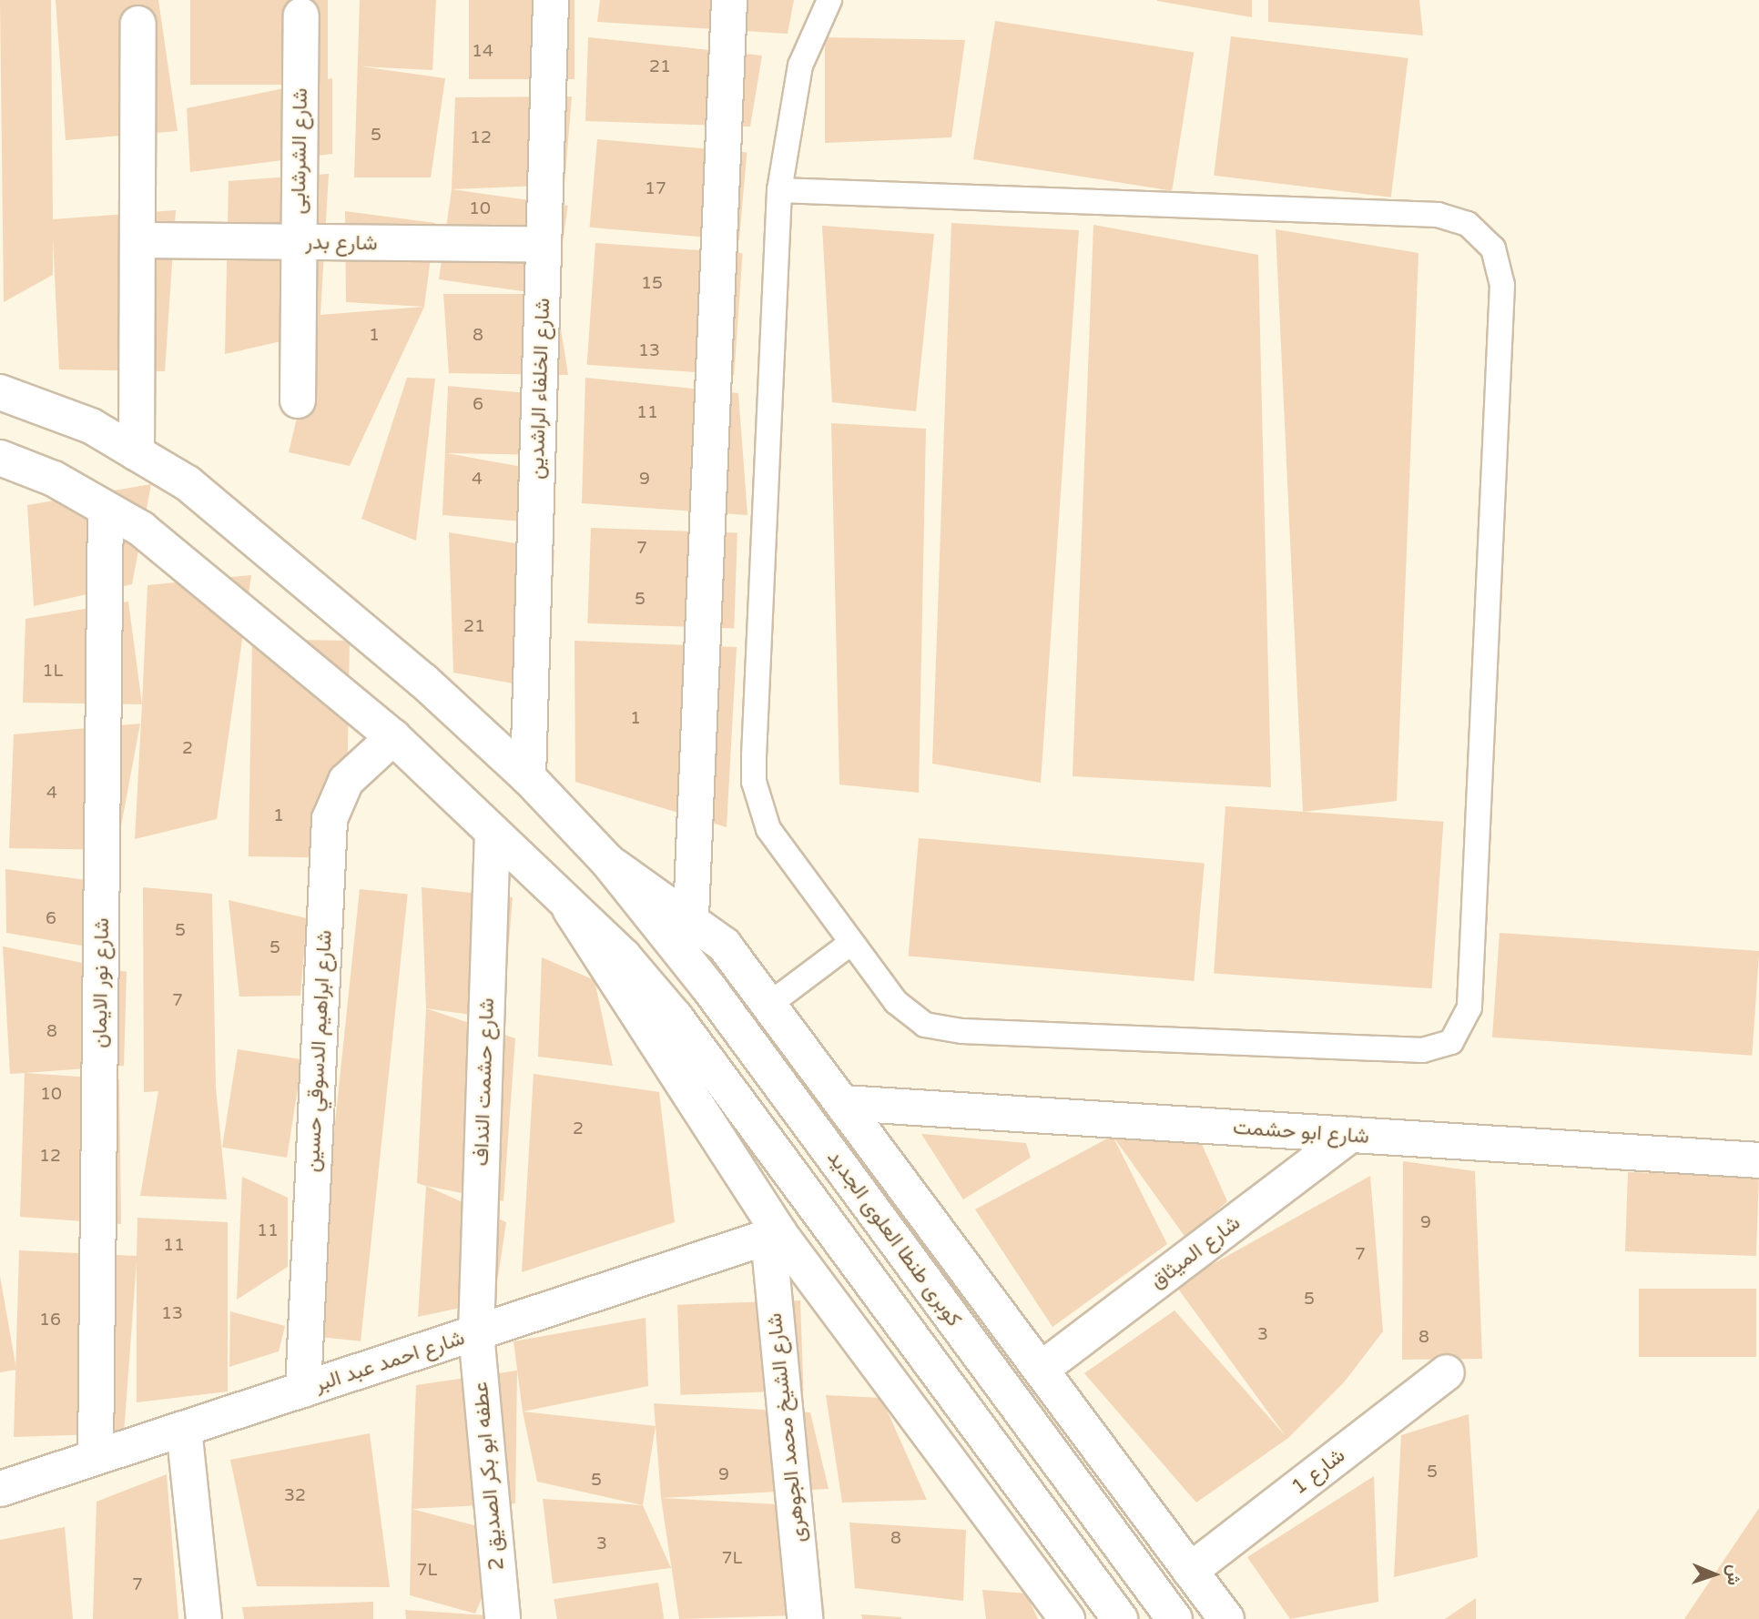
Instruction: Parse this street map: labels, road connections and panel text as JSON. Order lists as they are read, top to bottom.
{
  "streets": {
    "street": [
      "شارع الشرشابى",
      "شارع بدر",
      "شارع الخلفاء الراشدين",
      "شارع نور الايمان",
      "شارع ابراهيم الدسوقي حسين",
      "شارع حشمت النداف",
      "شارع ابو حشمت",
      "كوبرى طنطا العلوى الجديد",
      "شارع الميثاق",
      "شارع احمد عبد البر",
      "شارع الشيخ محمد الجوهرى",
      "شارع 1",
      "عطفه ابو بكر الصديق 2"
    ]
  },
  "crossings": [
    ["شارع الشرشابى", "شارع بدر"],
    ["شارع بدر", "شارع الخلفاء الراشدين"],
    ["شارع نور الايمان", "شارع احمد عبد البر"],
    ["شارع ابراهيم الدسوقي حسين", "شارع احمد عبد البر"],
    ["شارع حشمت النداف", "شارع احمد عبد البر"],
    ["شارع حشمت النداف", "عطفه ابو بكر الصديق 2"],
    ["شارع ابو حشمت", "شارع الميثاق"],
    ["شارع احمد عبد البر", "شارع الشيخ محمد الجوهرى"],
    ["شارع احمد عبد البر", "عطفه ابو بكر الصديق 2"]
  ],
  "house_numbers": [
    "14",
    "21",
    "5",
    "12",
    "17",
    "10",
    "15",
    "1",
    "8",
    "13",
    "6",
    "11",
    "4",
    "9",
    "7",
    "5",
    "21",
    "1L",
    "1",
    "2",
    "4",
    "1",
    "6",
    "5",
    "5",
    "7",
    "8",
    "10",
    "2",
    "12",
    "9",
    "11",
    "11",
    "7",
    "5",
    "13",
    "16",
    "3",
    "8",
    "5",
    "9",
    "5",
    "32",
    "8",
    "3",
    "7L",
    "7L",
    "7"
  ],
  "north": "right"
}
